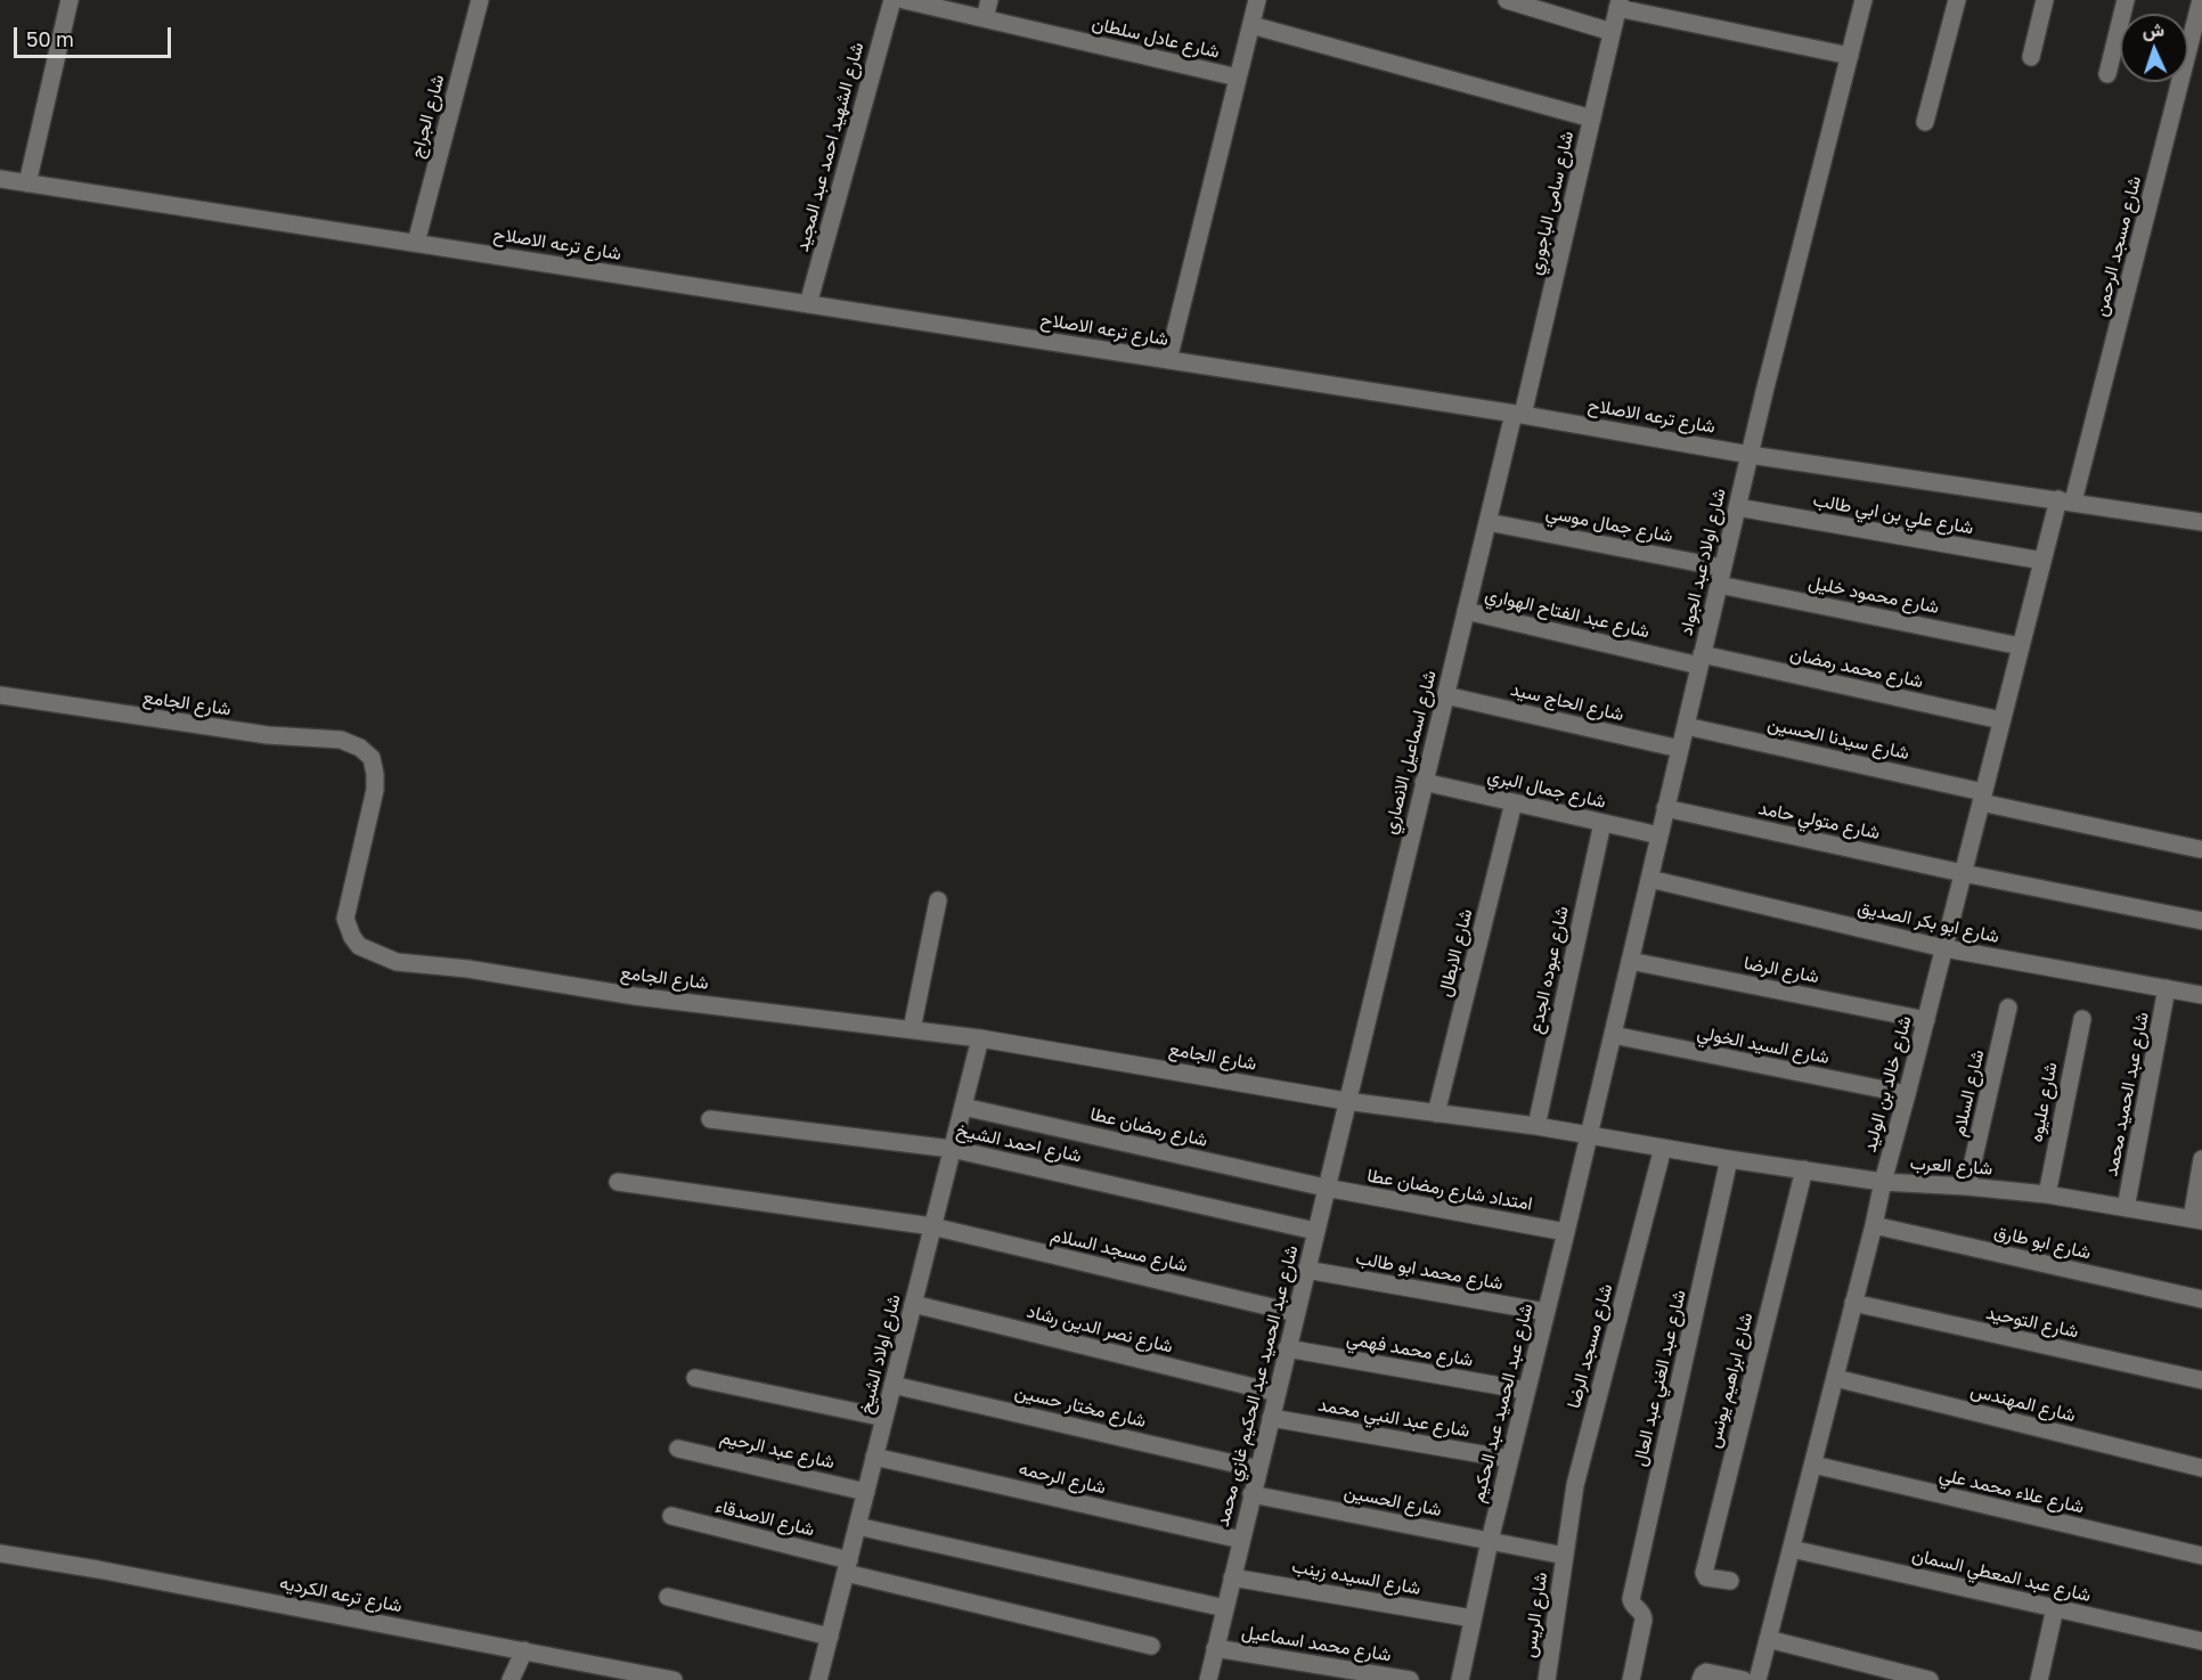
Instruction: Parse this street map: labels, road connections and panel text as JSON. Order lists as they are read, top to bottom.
{
  "streets": {
    "street": [
      "شارع عادل سلطان",
      "شارع الجراج",
      "شارع الشهيد احمد عبد المجيد",
      "شارع سامى الباجوري",
      "شارع ترعه الاصلاح",
      "شارع مسجد الرحمن",
      "شارع علي بن ابي طالب",
      "شارع جمال موسي",
      "شارع اولاد عبد الجواد",
      "شارع محمود خليل",
      "شارع عبد الفتاح الهواري",
      "شارع محمد رمضان",
      "شارع الحاج سيد",
      "شارع الجامع",
      "شارع سيدنا الحسين",
      "شارع اسماعيل الانصاري",
      "شارع جمال البري",
      "شارع متولي حامد",
      "شارع ابو بكر الصديق",
      "شارع الابطال",
      "شارع عبوده الجدع",
      "شارع الرضا",
      "شارع السيد الخولي",
      "شارع خالد بن الوليد",
      "شارع السلام",
      "شارع عبد الحميد محمد",
      "شارع عليوه",
      "شارع رمضان عطا",
      "شارع احمد الشيخ",
      "شارع العرب",
      "امتداد شارع رمضان عطا",
      "شارع ابو طارق",
      "شارع مسجد السلام",
      "شارع محمد ابو طالب",
      "شارع التوحيد",
      "شارع نصر الدين رشاد",
      "شارع مسجد الرضا",
      "شارع محمد فهمي",
      "شارع اولاد الشيخ",
      "شارع عبد الغني عبد العال",
      "شارع ابراهيم يونس",
      "شارع عبد الحميد عبد الحكيم غازي محمد",
      "شارع عبد الحميد عبد الحكيم",
      "شارع المهندس",
      "شارع مختار حسين",
      "شارع عبد النبي محمد",
      "شارع عبد الرحيم",
      "شارع الرحمه",
      "شارع علاء محمد علي",
      "شارع الحسين",
      "شارع الاصدقاء",
      "شارع عبد المعطي السمان",
      "شارع السيده زينب",
      "شارع ترعه الكرديه",
      "شارع الريس",
      "شارع محمد اسماعيل"
    ]
  },
  "crossings": [
    ["شارع عادل سلطان", "شارع ترعه الاصلاح"],
    ["شارع الجراج", "شارع ترعه الاصلاح"],
    ["شارع الشهيد احمد عبد المجيد", "شارع ترعه الاصلاح"],
    ["شارع سامى الباجوري", "شارع ترعه الاصلاح"],
    ["شارع سامى الباجوري", "شارع اسماعيل الانصاري"],
    ["شارع ترعه الاصلاح", "شارع مسجد الرحمن"],
    ["شارع ترعه الاصلاح", "شارع اولاد عبد الجواد"],
    ["شارع ترعه الاصلاح", "شارع اسماعيل الانصاري"],
    ["شارع ترعه الاصلاح", "شارع خالد بن الوليد"],
    ["شارع مسجد الرحمن", "شارع خالد بن الوليد"],
    ["شارع علي بن ابي طالب", "شارع اولاد عبد الجواد"],
    ["شارع علي بن ابي طالب", "شارع خالد بن الوليد"],
    ["شارع جمال موسي", "شارع اولاد عبد الجواد"],
    ["شارع جمال موسي", "شارع اسماعيل الانصاري"],
    ["شارع اولاد عبد الجواد", "شارع محمود خليل"],
    ["شارع اولاد عبد الجواد", "شارع عبد الفتاح الهواري"],
    ["شارع اولاد عبد الجواد", "شارع محمد رمضان"],
    ["شارع اولاد عبد الجواد", "شارع الحاج سيد"],
    ["شارع اولاد عبد الجواد", "شارع سيدنا الحسين"],
    ["شارع اولاد عبد الجواد", "شارع جمال البري"],
    ["شارع اولاد عبد الجواد", "شارع متولي حامد"],
    ["شارع اولاد عبد الجواد", "شارع ابو بكر الصديق"],
    ["شارع اولاد عبد الجواد", "شارع الرضا"],
    ["شارع اولاد عبد الجواد", "شارع السيد الخولي"],
    ["شارع اولاد عبد الجواد", "شارع العرب"],
    ["شارع اولاد عبد الجواد", "شارع عبد الحميد عبد الحكيم"],
    ["شارع محمود خليل", "شارع خالد بن الوليد"],
    ["شارع عبد الفتاح الهواري", "شارع محمد رمضان"],
    ["شارع عبد الفتاح الهواري", "شارع اسماعيل الانصاري"],
    ["شارع محمد رمضان", "شارع خالد بن الوليد"],
    ["شارع الحاج سيد", "شارع اسماعيل الانصاري"],
    ["شارع الجامع", "شارع اسماعيل الانصاري"],
    ["شارع الجامع", "شارع الابطال"],
    ["شارع الجامع", "شارع عبوده الجدع"],
    ["شارع الجامع", "شارع العرب"],
    ["شارع الجامع", "شارع اولاد الشيخ"],
    ["شارع الجامع", "شارع عبد الحميد عبد الحكيم غازي محمد"],
    ["شارع سيدنا الحسين", "شارع خالد بن الوليد"],
    ["شارع اسماعيل الانصاري", "شارع جمال البري"],
    ["شارع اسماعيل الانصاري", "شارع عبد الحميد عبد الحكيم غازي محمد"],
    ["شارع جمال البري", "شارع الابطال"],
    ["شارع جمال البري", "شارع عبوده الجدع"],
    ["شارع متولي حامد", "شارع خالد بن الوليد"],
    ["شارع ابو بكر الصديق", "شارع خالد بن الوليد"],
    ["شارع ابو بكر الصديق", "شارع عبد الحميد محمد"],
    ["شارع عبوده الجدع", "شارع العرب"],
    ["شارع الرضا", "شارع خالد بن الوليد"],
    ["شارع السيد الخولي", "شارع خالد بن الوليد"],
    ["شارع خالد بن الوليد", "شارع العرب"],
    ["شارع خالد بن الوليد", "شارع ابو طارق"],
    ["شارع خالد بن الوليد", "شارع التوحيد"],
    ["شارع خالد بن الوليد", "شارع المهندس"],
    ["شارع خالد بن الوليد", "شارع علاء محمد علي"],
    ["شارع خالد بن الوليد", "شارع عبد المعطي السمان"],
    ["شارع السلام", "شارع العرب"],
    ["شارع عبد الحميد محمد", "شارع العرب"],
    ["شارع عليوه", "شارع العرب"],
    ["شارع رمضان عطا", "امتداد شارع رمضان عطا"],
    ["شارع رمضان عطا", "شارع اولاد الشيخ"],
    ["شارع رمضان عطا", "شارع عبد الحميد عبد الحكيم غازي محمد"],
    ["شارع احمد الشيخ", "شارع اولاد الشيخ"],
    ["شارع احمد الشيخ", "شارع عبد الحميد عبد الحكيم غازي محمد"],
    ["شارع العرب", "شارع مسجد الرضا"],
    ["شارع العرب", "شارع عبد الغني عبد العال"],
    ["شارع العرب", "شارع ابراهيم يونس"],
    ["شارع العرب", "شارع عبد الحميد عبد الحكيم"],
    ["امتداد شارع رمضان عطا", "شارع عبد الحميد عبد الحكيم غازي محمد"],
    ["امتداد شارع رمضان عطا", "شارع عبد الحميد عبد الحكيم"],
    ["شارع مسجد السلام", "شارع اولاد الشيخ"],
    ["شارع مسجد السلام", "شارع عبد الحميد عبد الحكيم غازي محمد"],
    ["شارع محمد ابو طالب", "شارع عبد الحميد عبد الحكيم غازي محمد"],
    ["شارع محمد ابو طالب", "شارع عبد الحميد عبد الحكيم"],
    ["شارع نصر الدين رشاد", "شارع اولاد الشيخ"],
    ["شارع نصر الدين رشاد", "شارع عبد الحميد عبد الحكيم غازي محمد"],
    ["شارع مسجد الرضا", "شارع الحسين"],
    ["شارع مسجد الرضا", "شارع الريس"],
    ["شارع محمد فهمي", "شارع عبد الحميد عبد الحكيم غازي محمد"],
    ["شارع محمد فهمي", "شارع عبد الحميد عبد الحكيم"],
    ["شارع اولاد الشيخ", "شارع مختار حسين"],
    ["شارع اولاد الشيخ", "شارع عبد الرحيم"],
    ["شارع اولاد الشيخ", "شارع الرحمه"],
    ["شارع اولاد الشيخ", "شارع الاصدقاء"],
    ["شارع عبد الحميد عبد الحكيم غازي محمد", "شارع مختار حسين"],
    ["شارع عبد الحميد عبد الحكيم غازي محمد", "شارع عبد النبي محمد"],
    ["شارع عبد الحميد عبد الحكيم غازي محمد", "شارع الرحمه"],
    ["شارع عبد الحميد عبد الحكيم غازي محمد", "شارع الحسين"],
    ["شارع عبد الحميد عبد الحكيم غازي محمد", "شارع السيده زينب"],
    ["شارع عبد الحميد عبد الحكيم غازي محمد", "شارع محمد اسماعيل"],
    ["شارع عبد الحميد عبد الحكيم", "شارع عبد النبي محمد"],
    ["شارع عبد الحميد عبد الحكيم", "شارع الحسين"],
    ["شارع عبد الحميد عبد الحكيم", "شارع السيده زينب"],
    ["شارع الحسين", "شارع الريس"]
  ],
  "scale_bar": "50 m",
  "north": "top"
}
